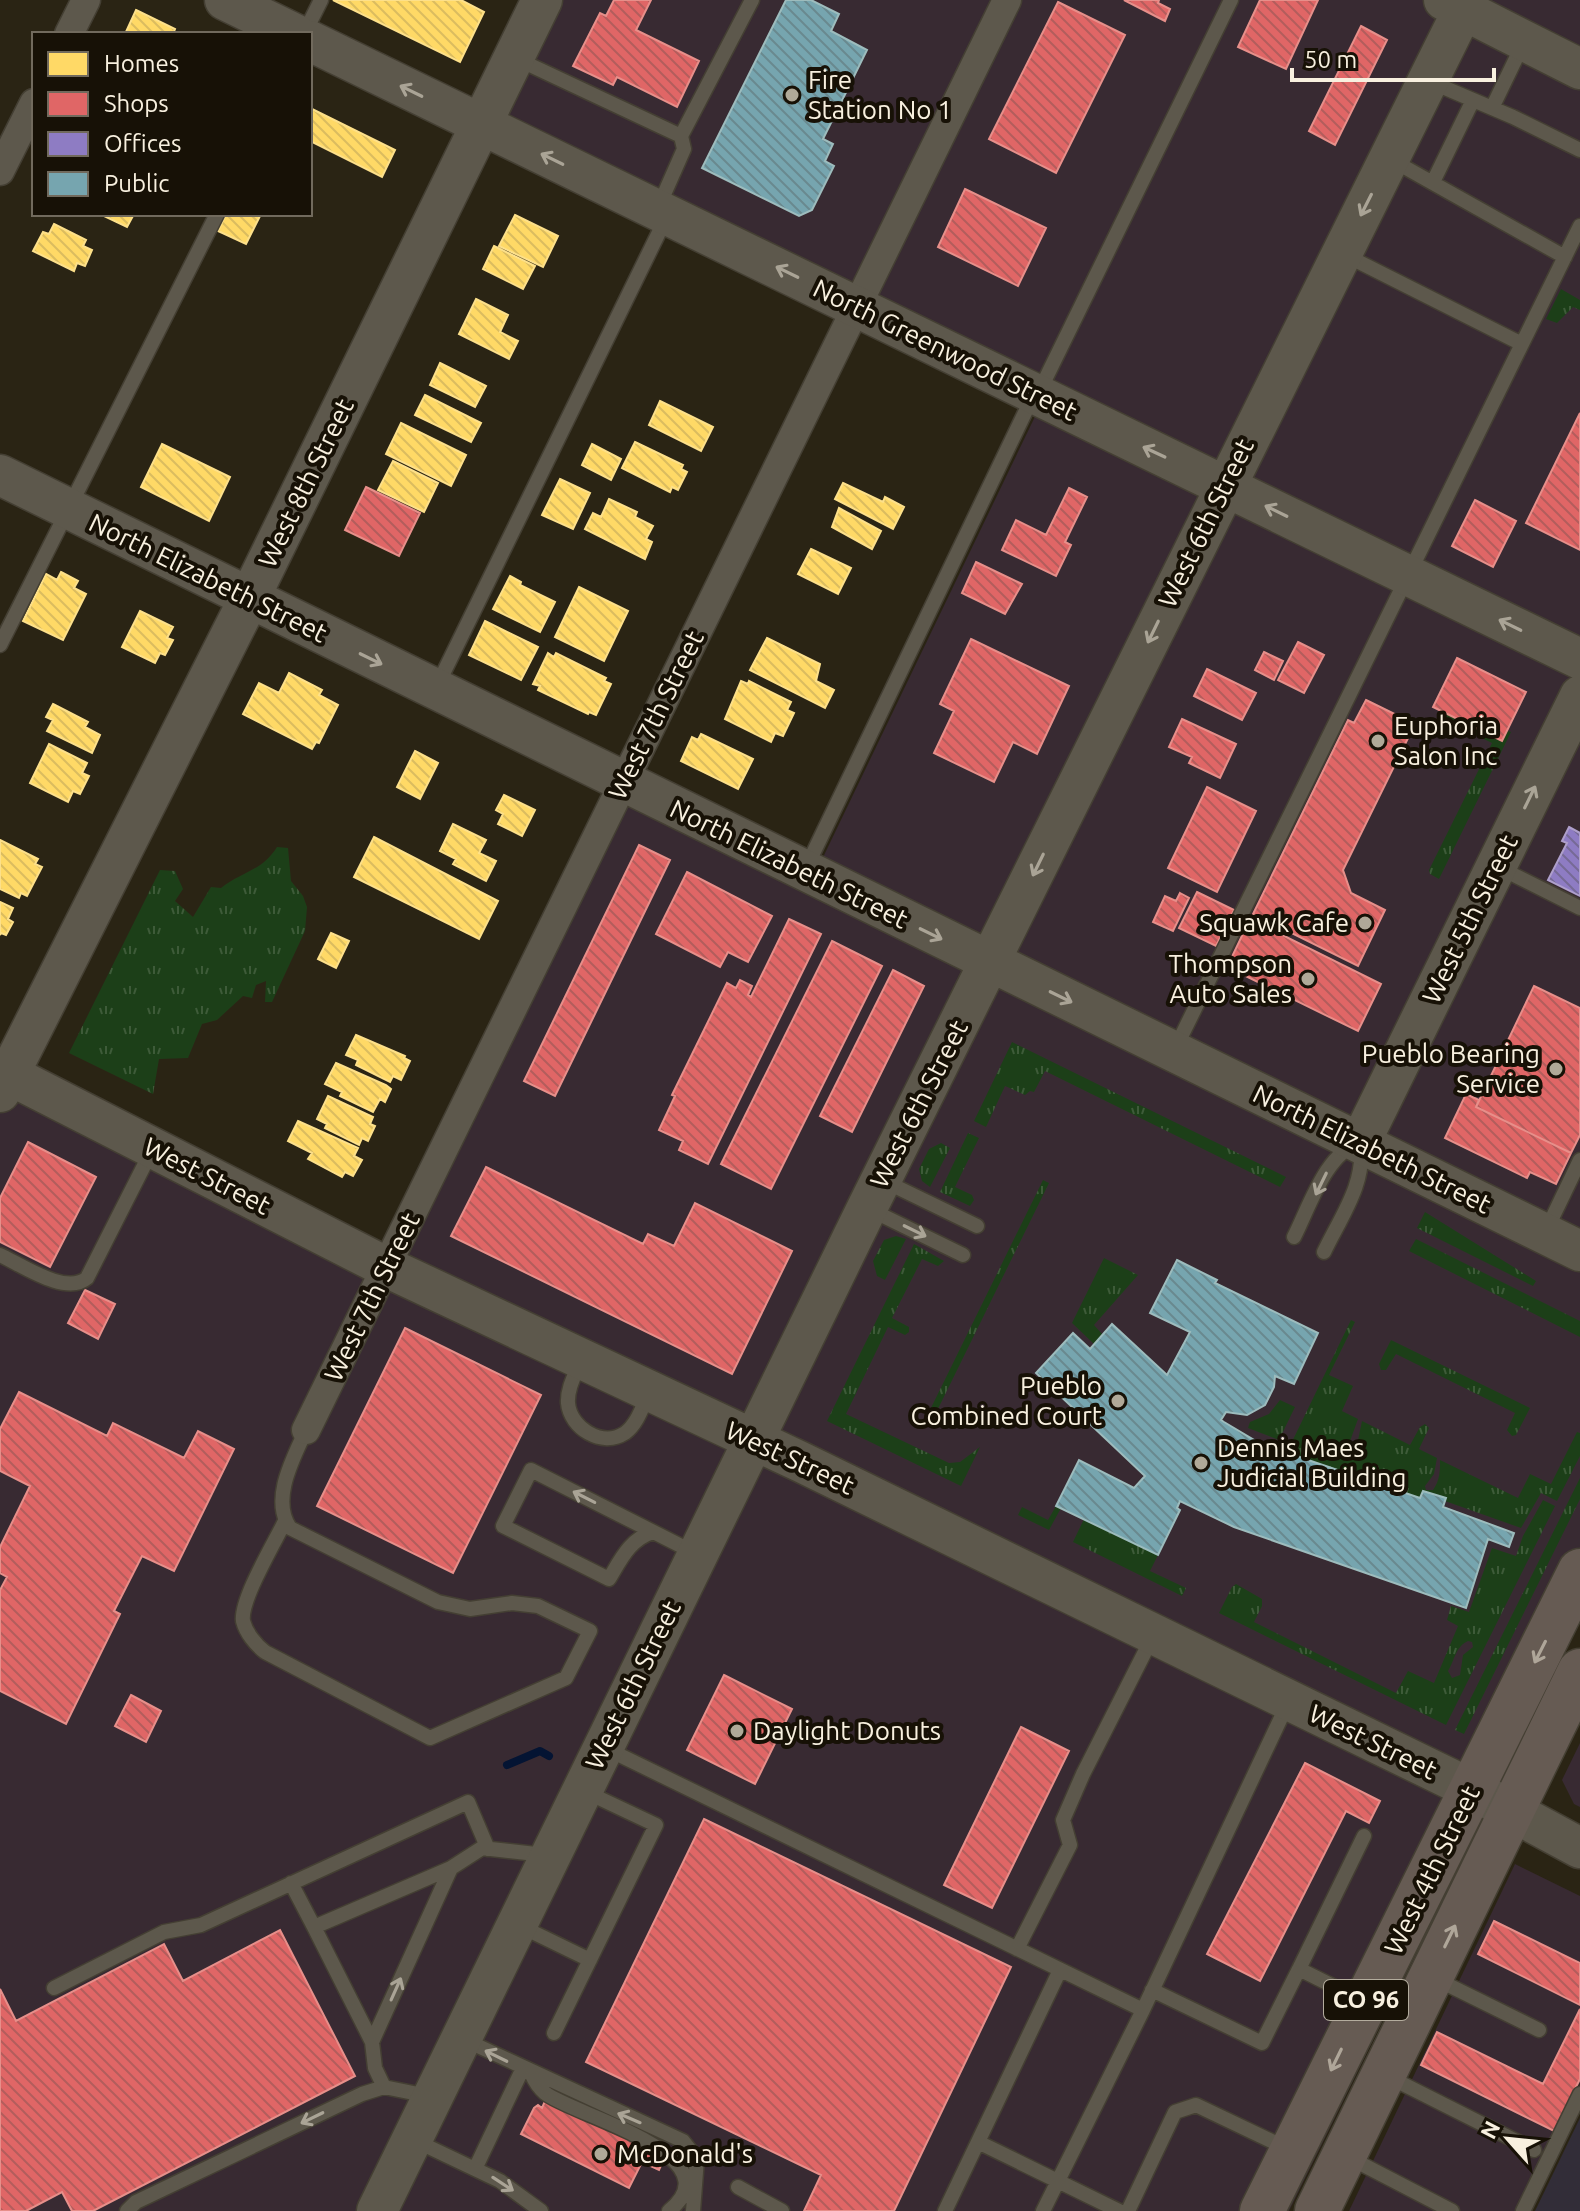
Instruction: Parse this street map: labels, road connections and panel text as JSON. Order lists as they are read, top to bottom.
{
  "streets": {
    "main road": ["West 4th Street", "CO 96"],
    "street": [
      "North Greenwood Street",
      "West 8th Street",
      "West 6th Street",
      "North Elizabeth Street",
      "West 7th Street",
      "West 5th Street",
      "West Street"
    ]
  },
  "crossings": [
    ["North Greenwood Street", "West 8th Street"],
    ["North Greenwood Street", "West 6th Street"],
    ["North Greenwood Street", "West 7th Street"],
    ["West 8th Street", "North Elizabeth Street"],
    ["West 8th Street", "West Street"],
    ["West 6th Street", "North Elizabeth Street"],
    ["West 6th Street", "West Street"],
    ["North Elizabeth Street", "West 7th Street"],
    ["North Elizabeth Street", "West 5th Street"],
    ["West 7th Street", "West Street"],
    ["West Street", "West 4th Street"]
  ],
  "one_way": ["North Greenwood Street", "North Elizabeth Street", "West 5th Street"],
  "places": [
    "Fire Station No 1",
    "Euphoria Salon Inc",
    "Squawk Cafe",
    "Thompson Auto Sales",
    "Pueblo Bearing Service",
    "Pueblo Combined Court",
    "Dennis Maes Judicial Building",
    "Daylight Donuts",
    "McDonald's"
  ],
  "legend": [
    "Homes",
    "Shops",
    "Offices",
    "Public"
  ],
  "scale_bar": "50 m",
  "north": "top left"
}
